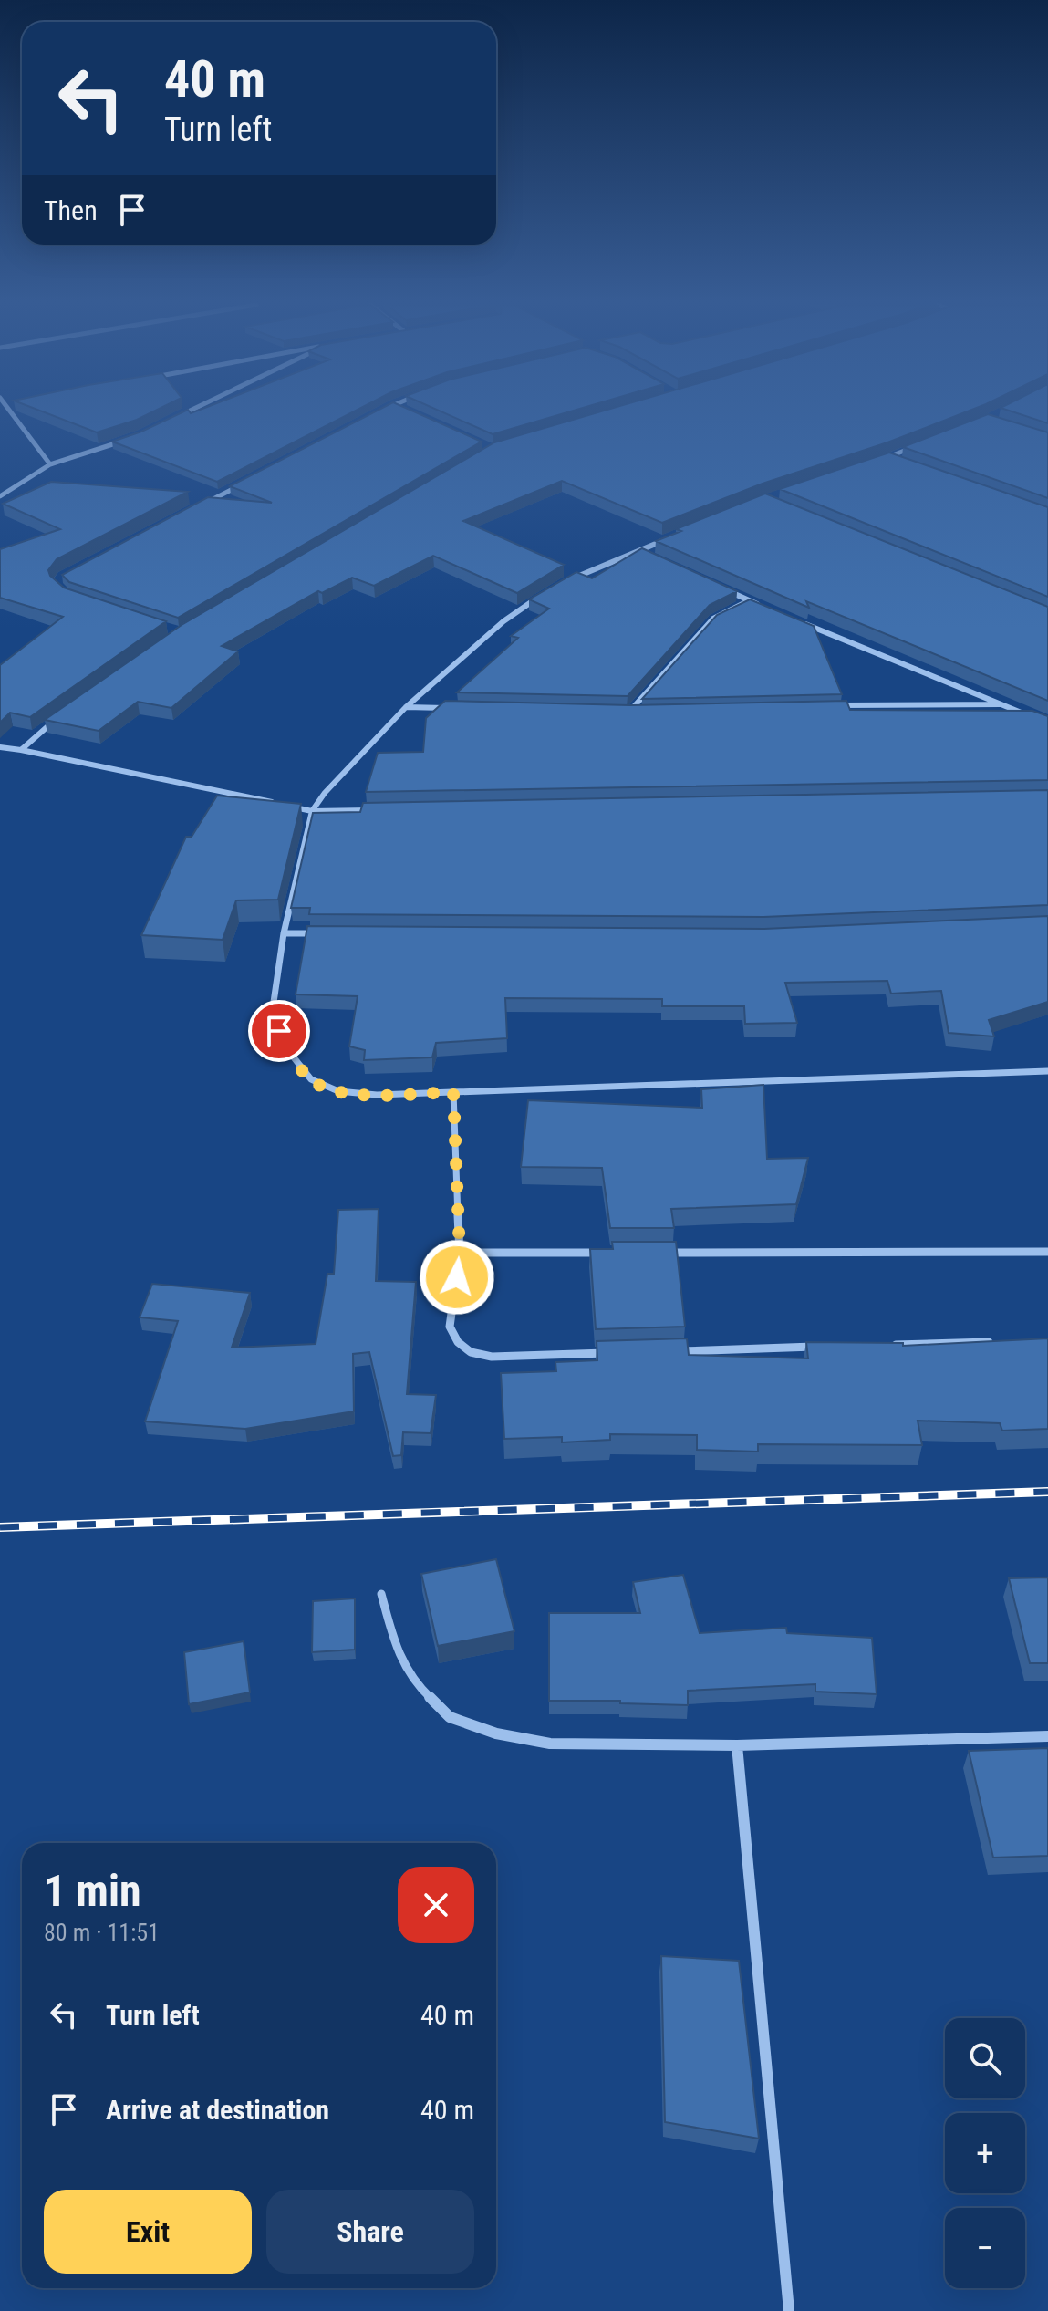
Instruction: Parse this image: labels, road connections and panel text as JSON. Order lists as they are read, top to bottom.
{
  "page": {
    "turn": ["40 m", "Turn left"],
    "then": "Then",
    "heading": ["1 min", "80 m · 11:51"],
    "list": [
      {
        "name": "Turn left",
        "value": "40 m"
      },
      {
        "name": "Arrive at destination",
        "value": "40 m"
      }
    ],
    "map_buttons": ["+", "−"],
    "buttons": ["Exit", "Share"]
  }
}
